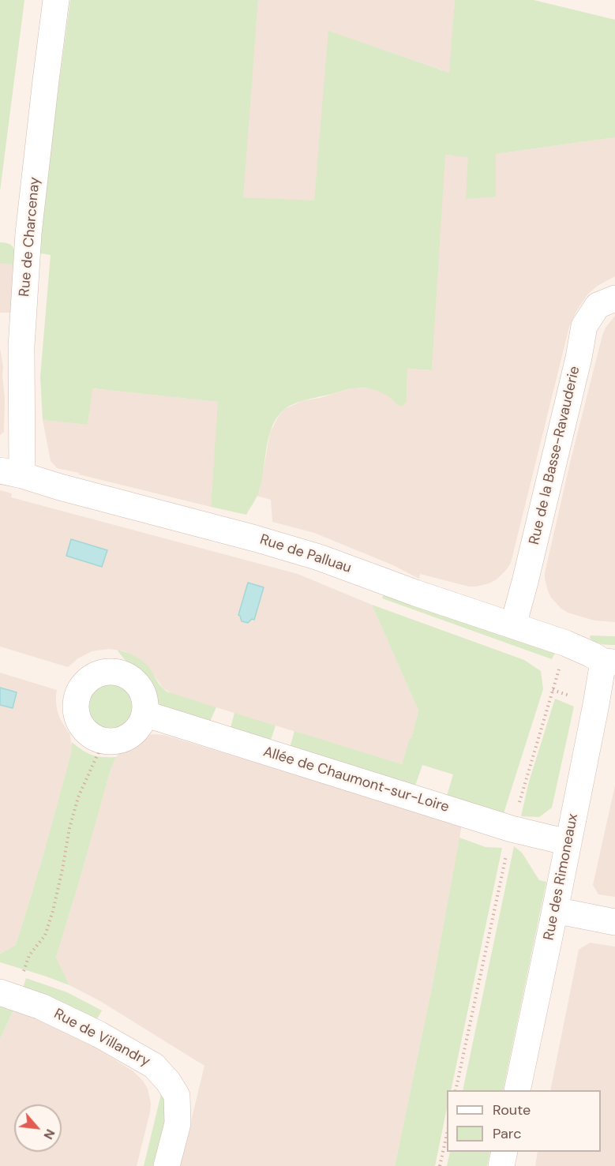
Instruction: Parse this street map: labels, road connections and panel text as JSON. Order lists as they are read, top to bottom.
{
  "streets": {
    "street": [
      "Rue de Charcenay",
      "Rue de la Basse-Ravauderie",
      "Rue de Palluau",
      "Allée de Chaumont-sur-Loire",
      "Rue des Rimoneaux",
      "Rue de Villandry"
    ]
  },
  "crossings": [
    ["Rue de Charcenay", "Rue de Palluau"],
    ["Rue de la Basse-Ravauderie", "Rue de Palluau"],
    ["Rue de Palluau", "Rue des Rimoneaux"],
    ["Allée de Chaumont-sur-Loire", "Rue des Rimoneaux"]
  ],
  "legend": ["Route", "Parc"],
  "north": "bottom right"
}
